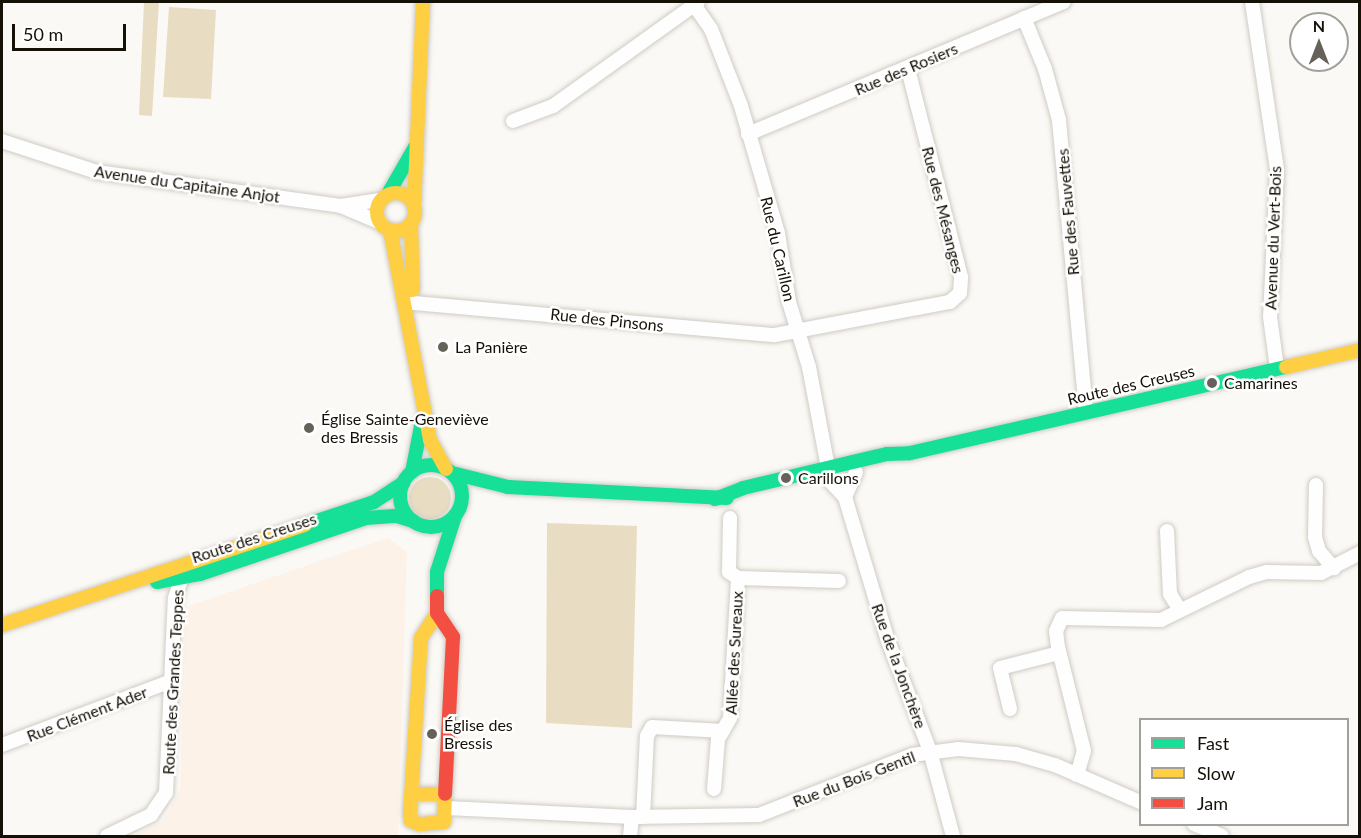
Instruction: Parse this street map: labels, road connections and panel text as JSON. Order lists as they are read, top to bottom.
{
  "streets": {
    "main road": ["Route des Creuses"],
    "street": [
      "Rue des Rosiers",
      "Avenue du Capitaine Anjot",
      "Rue des Mésanges",
      "Rue des Fauvettes",
      "Avenue du Vert-Bois",
      "Rue du Carillon",
      "Rue des Pinsons",
      "Allée des Sureaux",
      "Rue de la Jonchère",
      "Route des Grandes Teppes",
      "Rue Clément Ader",
      "Rue du Bois Gentil"
    ]
  },
  "crossings": [
    ["Rue des Rosiers", "Rue des Mésanges"],
    ["Rue des Rosiers", "Rue des Fauvettes"],
    ["Rue des Rosiers", "Rue du Carillon"],
    ["Rue des Mésanges", "Rue du Carillon"],
    ["Rue des Mésanges", "Rue des Pinsons"],
    ["Rue des Fauvettes", "Route des Creuses"],
    ["Avenue du Vert-Bois", "Route des Creuses"],
    ["Rue du Carillon", "Rue des Pinsons"],
    ["Rue du Carillon", "Route des Creuses"],
    ["Route des Creuses", "Route des Grandes Teppes"],
    ["Rue de la Jonchère", "Rue du Bois Gentil"],
    ["Route des Grandes Teppes", "Rue Clément Ader"]
  ],
  "places": [
    "La Panière",
    "Camarines",
    "Église Sainte-Geneviève des Bressis",
    "Carillons",
    "Église des Bressis"
  ],
  "legend": ["Fast", "Slow", "Jam"],
  "scale_bar": "50 m",
  "north": "top"
}
